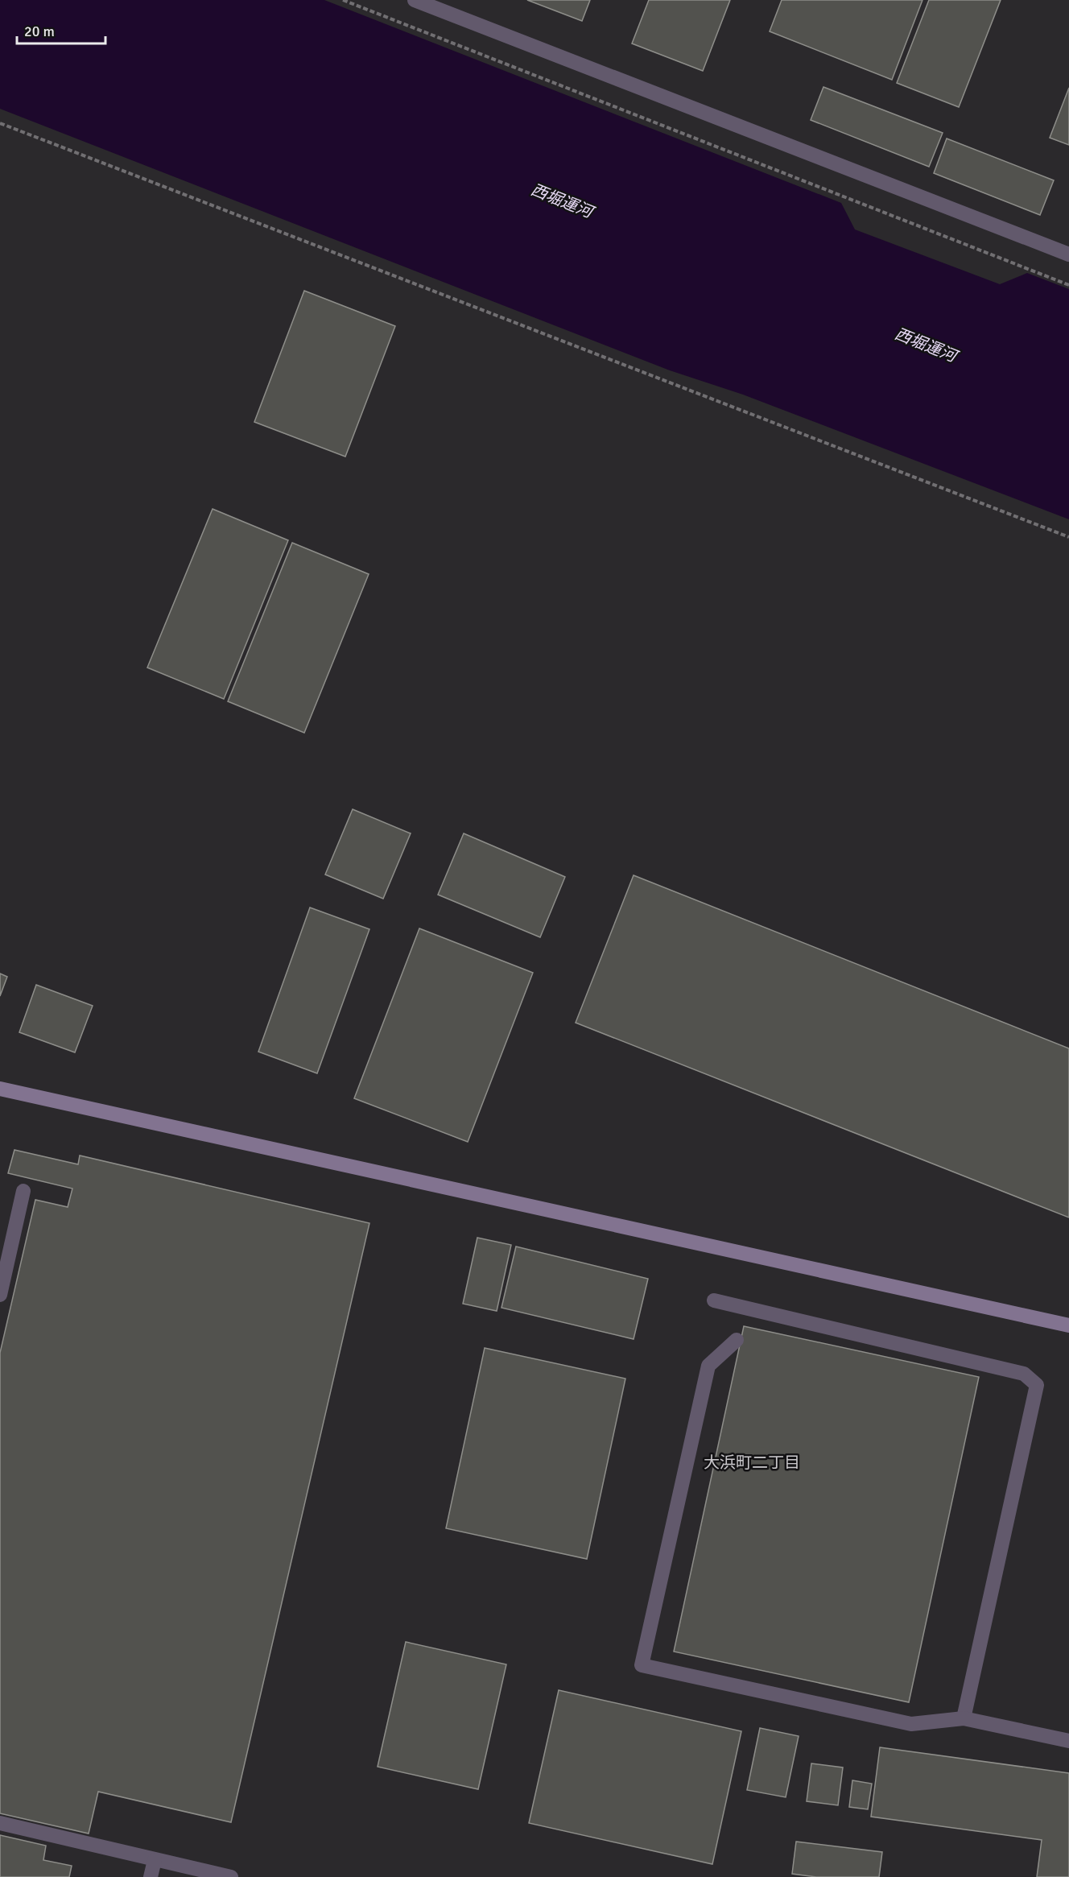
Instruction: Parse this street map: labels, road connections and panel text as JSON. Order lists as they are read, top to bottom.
{
  "districts": ["大浜町二丁目"],
  "water": ["西堀運河"],
  "scale_bar": "20 m"
}
